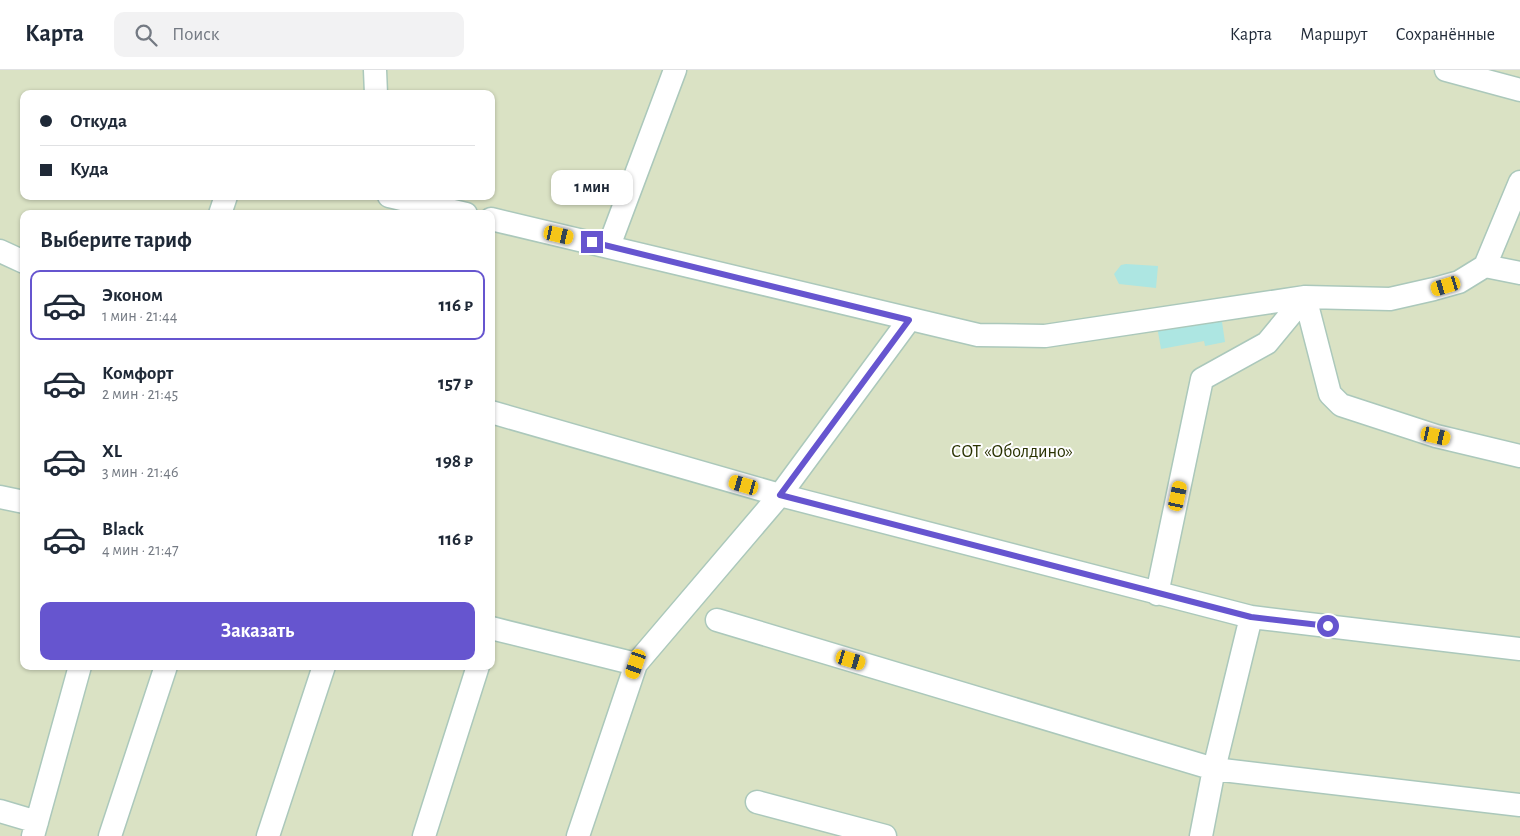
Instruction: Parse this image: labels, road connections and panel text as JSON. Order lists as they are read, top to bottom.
{
  "parks": ["СОТ «Оболдино»"],
  "page": {
    "header": "Карта",
    "search": "Поиск",
    "nav": ["Карта", "Маршрут", "Сохранённые"],
    "banner": ["Откуда", "Куда"],
    "bubble": "1 мин",
    "heading": "Выберите тариф",
    "list": [
      {
        "name": "Эконом",
        "note": "1 мин · 21:44",
        "value": "116 ₽"
      },
      {
        "name": "Комфорт",
        "note": "2 мин · 21:45",
        "value": "157 ₽"
      },
      {
        "name": "XL",
        "note": "3 мин · 21:46",
        "value": "198 ₽"
      },
      {
        "name": "Black",
        "note": "4 мин · 21:47",
        "value": "116 ₽"
      }
    ],
    "buttons": "Заказать"
  }
}
